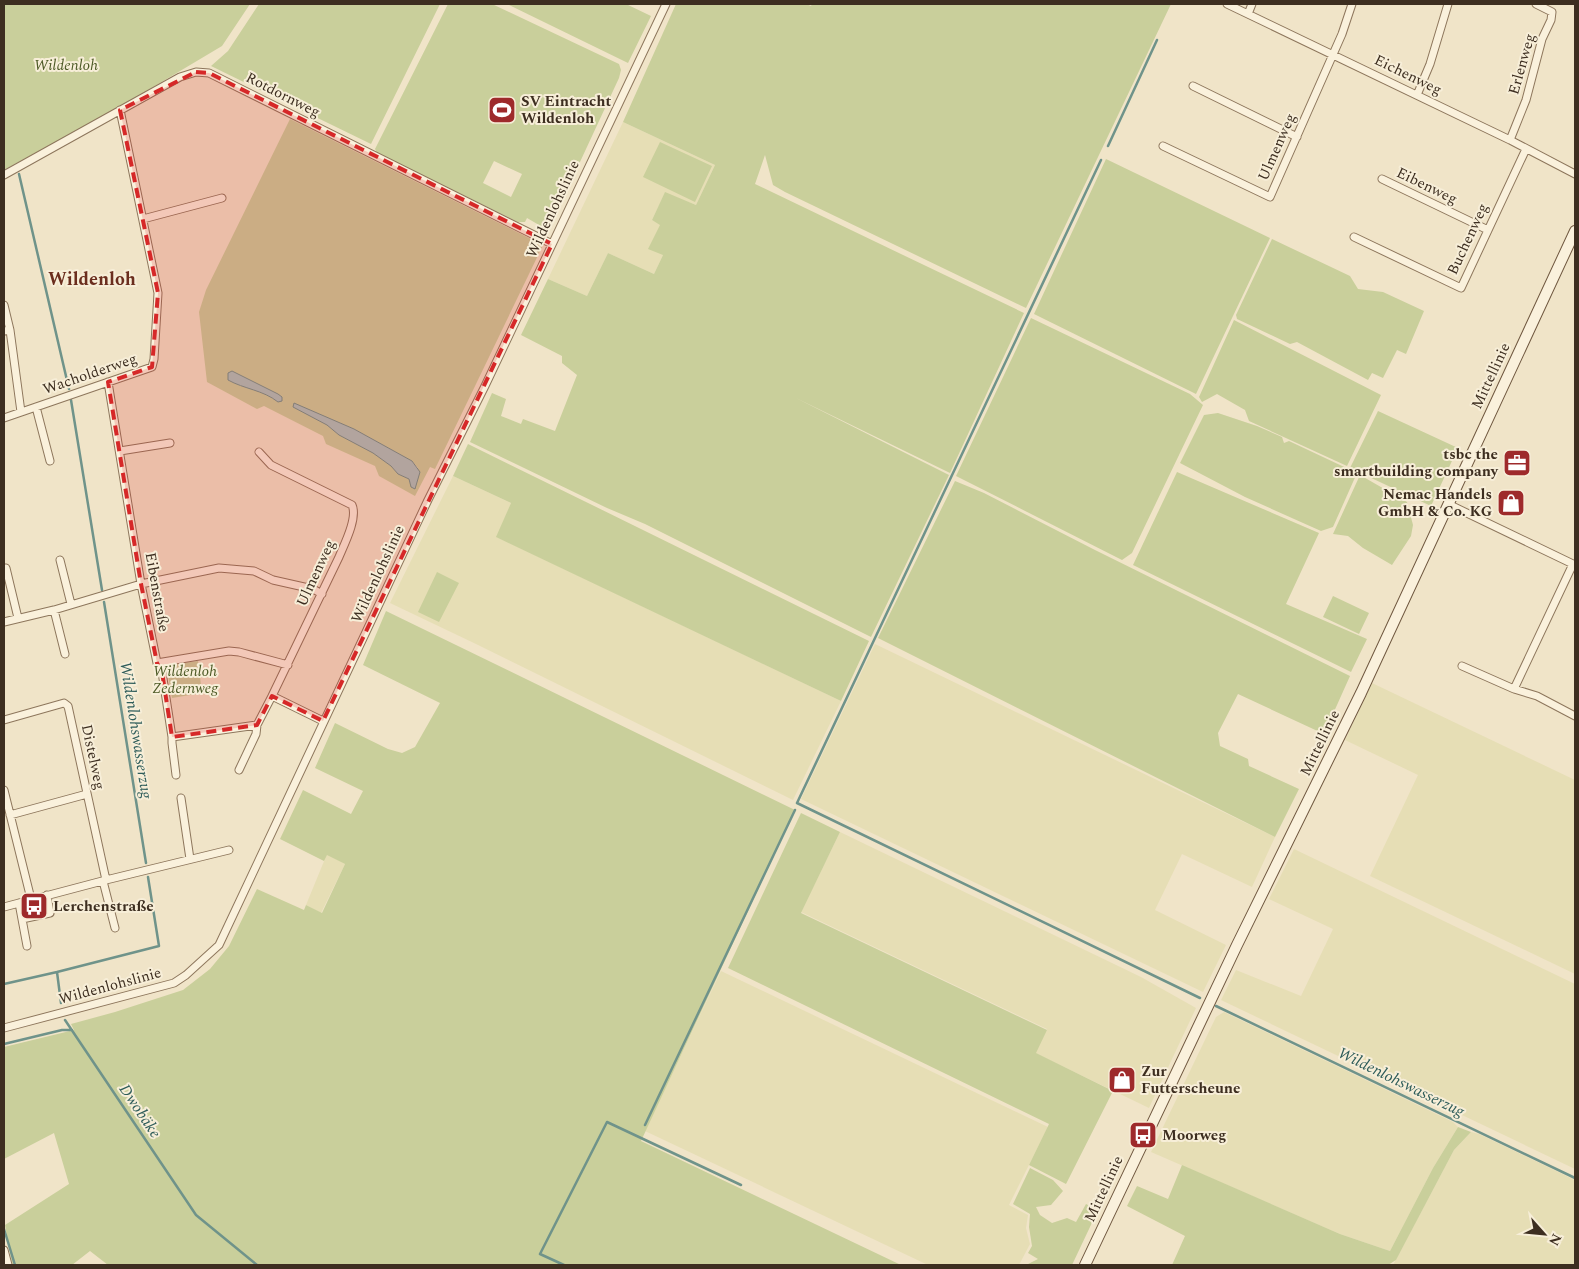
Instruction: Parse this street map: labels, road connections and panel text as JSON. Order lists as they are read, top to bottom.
{
  "streets": {
    "street": [
      "Erlenweg",
      "Eichenweg",
      "Rotdornweg",
      "Ulmenweg",
      "Eibenweg",
      "Wildenlohslinie",
      "Buchenweg",
      "Wacholderweg",
      "Mittellinie",
      "Eibenstraße",
      "Distelweg"
    ]
  },
  "crossings": [
    ["Erlenweg", "Eichenweg"],
    ["Eichenweg", "Ulmenweg"],
    ["Eichenweg", "Buchenweg"],
    ["Rotdornweg", "Wildenlohslinie"],
    ["Rotdornweg", "Wacholderweg"],
    ["Eibenweg", "Buchenweg"],
    ["Wacholderweg", "Eibenstraße"]
  ],
  "districts": ["Wildenloh"],
  "water": ["Wildenlohswasserzug", "Dwobäke"],
  "parks": ["Wildenloh", "Wildenloh Zedernweg"],
  "places": {
    "sports": ["SV Eintracht Wildenloh"],
    "office": ["tsbc the smartbuilding company"],
    "shop": ["Nemac Handels GmbH & Co. KG", "Zur Futterscheune"],
    "bus stop": ["Lerchenstraße", "Moorweg"]
  },
  "north": "bottom right"
}
